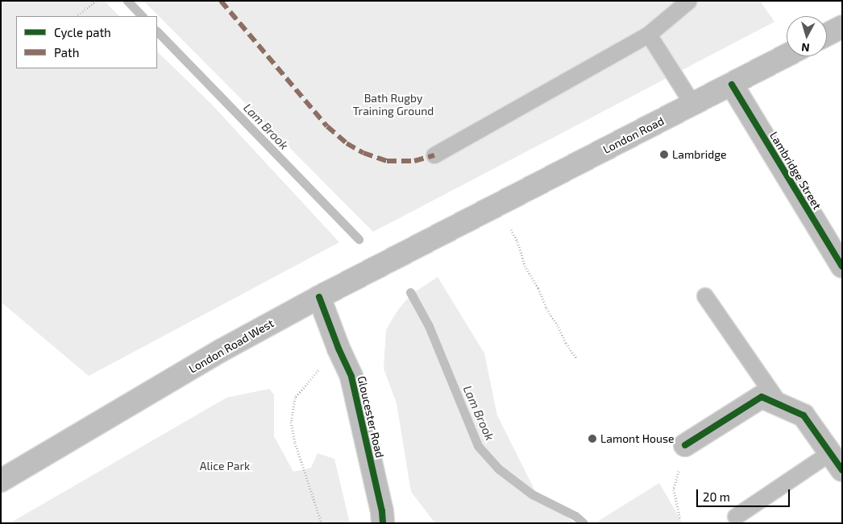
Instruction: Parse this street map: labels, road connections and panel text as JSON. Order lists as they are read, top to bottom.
{
  "streets": {
    "main road": [
      "London Road",
      "Lambridge Street",
      "London Road West",
      "Gloucester Road"
    ]
  },
  "crossings": [
    ["London Road", "Lambridge Street"],
    ["London Road", "London Road West"],
    ["London Road West", "Gloucester Road"]
  ],
  "water": ["Lam Brook"],
  "parks": ["Bath Rugby Training Ground", "Alice Park"],
  "places": ["Lambridge", "Lamont House"],
  "legend": ["Cycle path", "Path"],
  "scale_bar": "20 m",
  "north": "bottom"
}
